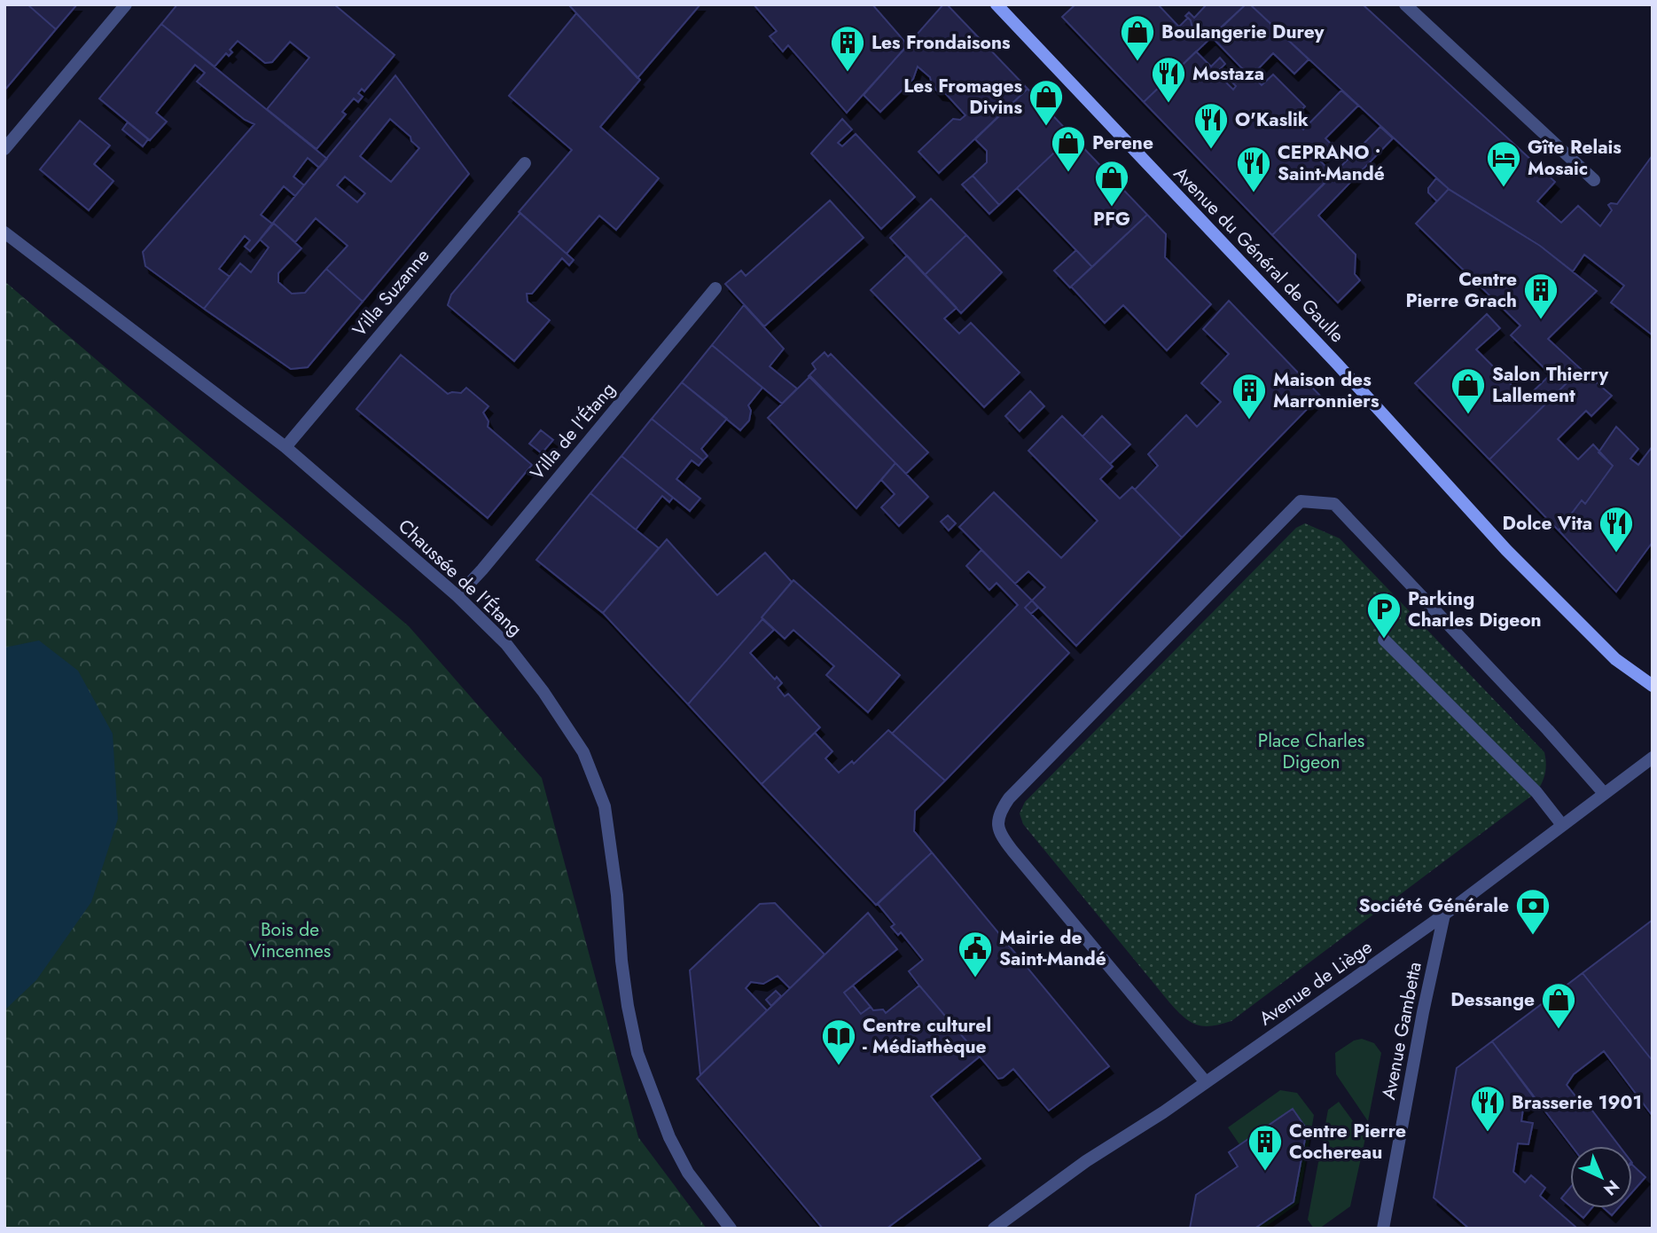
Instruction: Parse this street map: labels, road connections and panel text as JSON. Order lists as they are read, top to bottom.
{
  "streets": {
    "main road": ["Avenue du Général de Gaulle"],
    "street": [
      "Villa Suzanne",
      "Villa de l'Étang",
      "Chaussée de l'Étang",
      "Avenue de Liège",
      "Avenue Gambetta"
    ]
  },
  "crossings": [
    ["Villa Suzanne", "Chaussée de l'Étang"],
    ["Villa de l'Étang", "Chaussée de l'Étang"],
    ["Avenue de Liège", "Avenue Gambetta"]
  ],
  "parks": ["Place Charles Digeon", "Bois de Vincennes"],
  "places": {
    "shop": [
      "Boulangerie Durey",
      "Les Fromages Divins",
      "Perene",
      "PFG",
      "Salon Thierry Lallement",
      "Dessange"
    ],
    "building": [
      "Les Frondaisons",
      "Centre Pierre Grach",
      "Maison des Marronniers",
      "Centre Pierre Cochereau"
    ],
    "restaurant": [
      "Mostaza",
      "O'Kaslik",
      "CEPRANO • Saint-Mandé",
      "Dolce Vita",
      "Brasserie 1901"
    ],
    "hotel": ["Gîte Relais Mosaic"],
    "parking": ["Parking Charles Digeon"],
    "bank": ["Société Générale"],
    "public building": ["Mairie de Saint-Mandé"],
    "library": ["Centre culturel - Médiathèque"]
  },
  "north": "bottom right"
}
